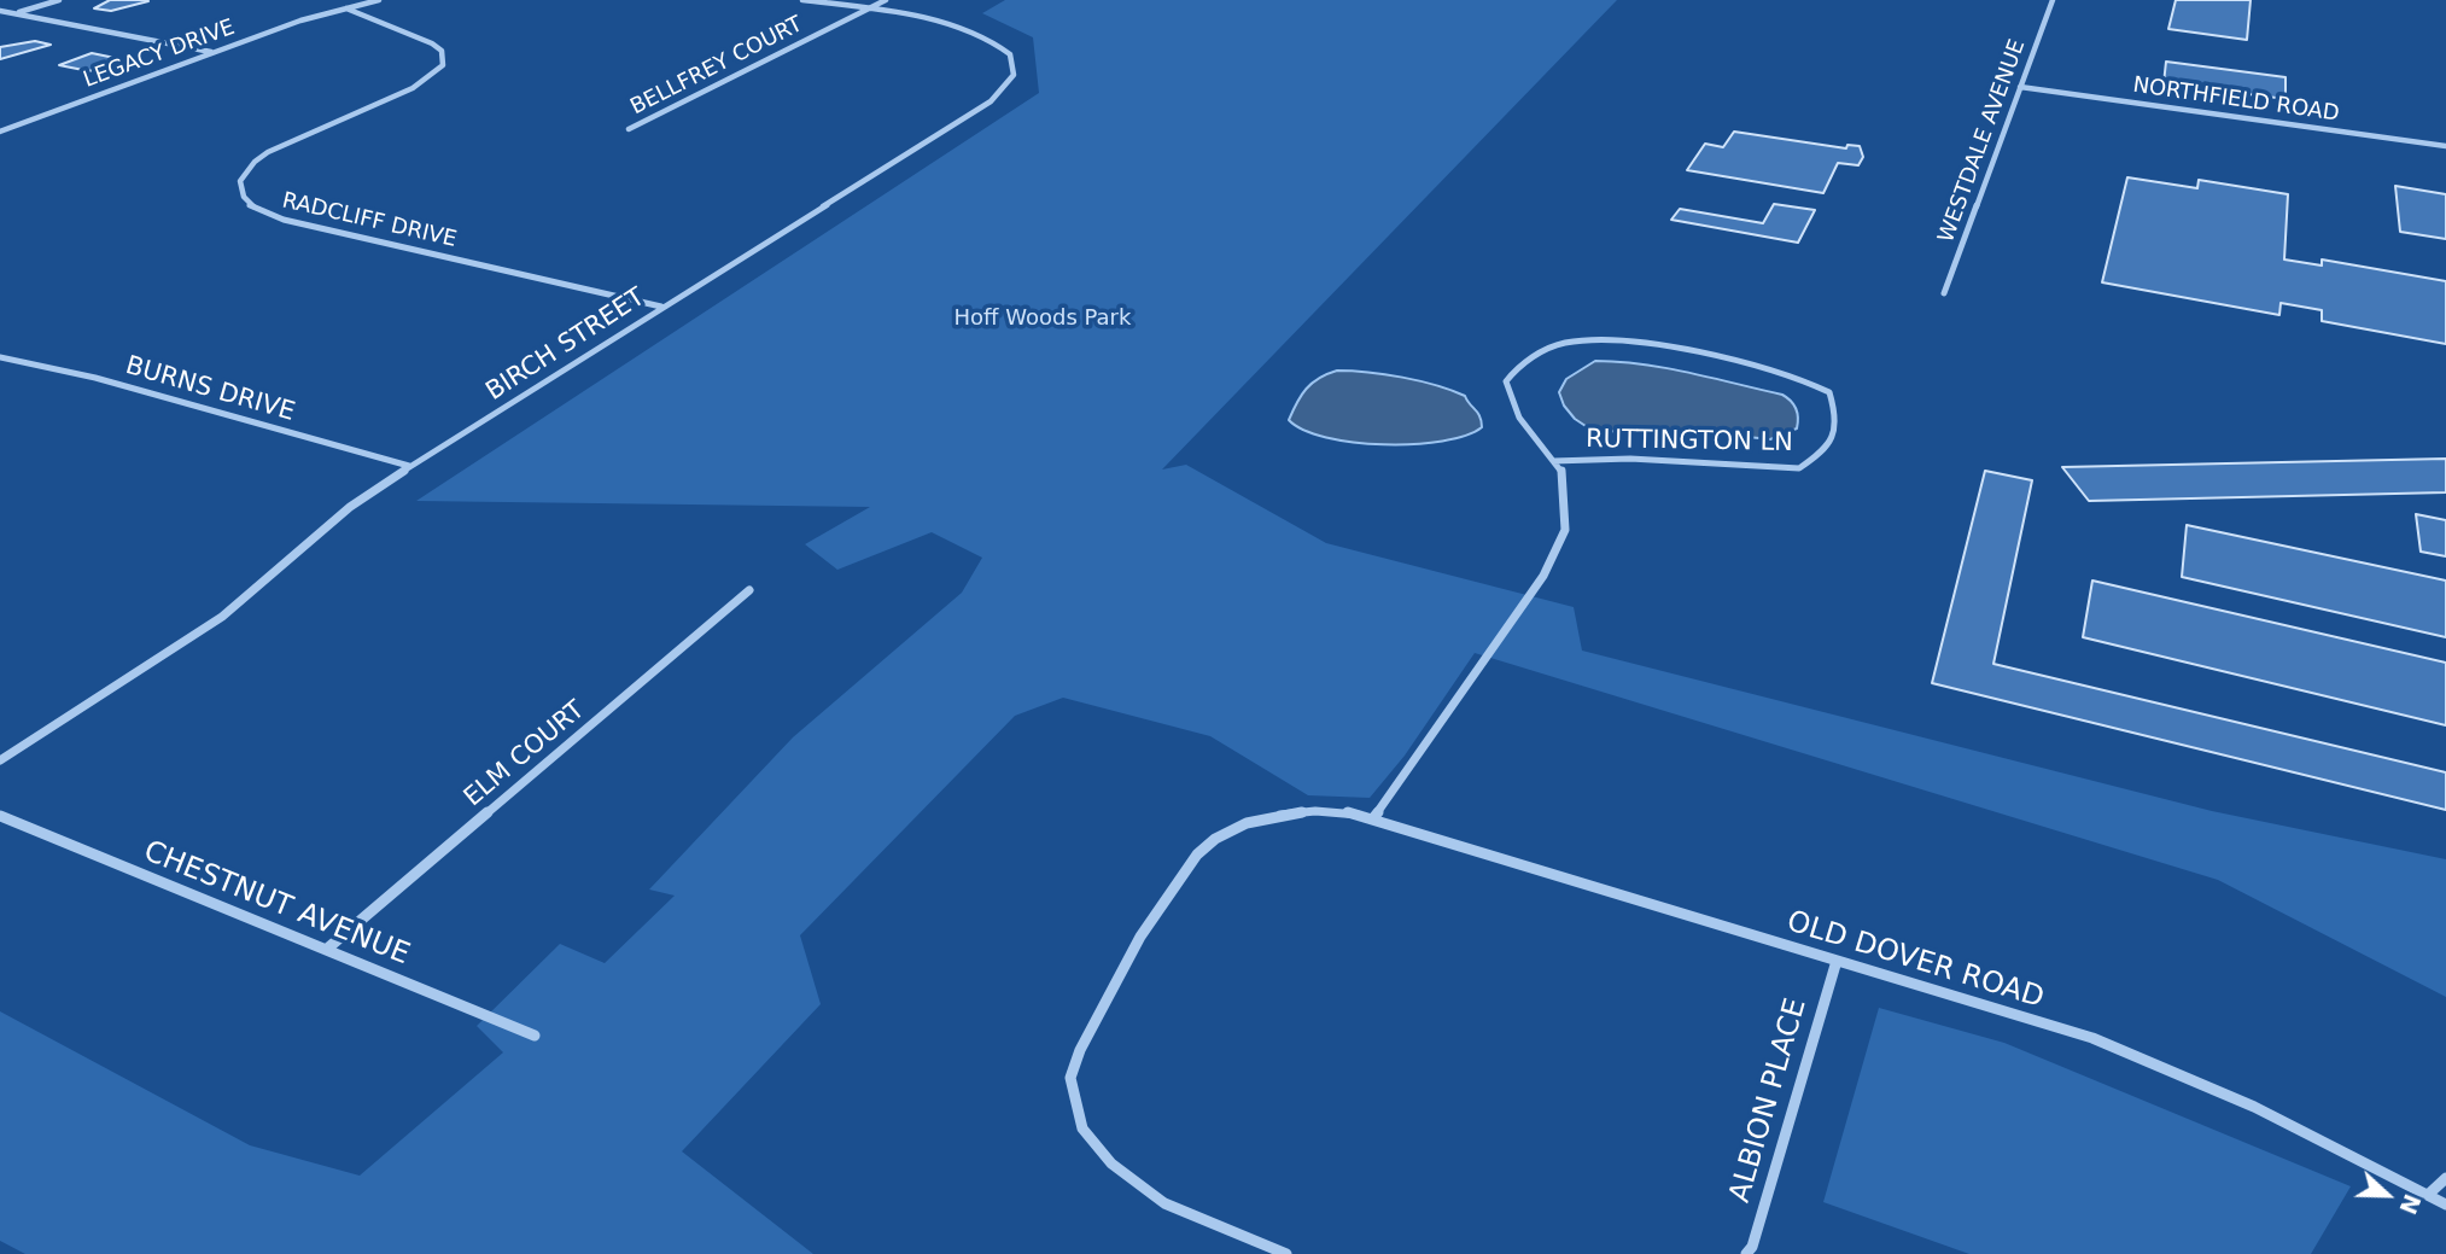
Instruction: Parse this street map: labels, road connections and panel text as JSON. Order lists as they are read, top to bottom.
{
  "streets": {
    "street": [
      "LEGACY DRIVE",
      "BELLFREY COURT",
      "NORTHFIELD ROAD",
      "WESTDALE AVENUE",
      "RADCLIFF DRIVE",
      "BIRCH STREET",
      "BURNS DRIVE",
      "RUTTINGTON LN",
      "ELM COURT",
      "CHESTNUT AVENUE",
      "OLD DOVER ROAD",
      "ALBION PLACE"
    ]
  },
  "crossings": [
    ["LEGACY DRIVE", "RADCLIFF DRIVE"],
    ["BELLFREY COURT", "BIRCH STREET"],
    ["NORTHFIELD ROAD", "WESTDALE AVENUE"],
    ["RADCLIFF DRIVE", "BIRCH STREET"],
    ["BIRCH STREET", "BURNS DRIVE"],
    ["RUTTINGTON LN", "OLD DOVER ROAD"],
    ["ELM COURT", "CHESTNUT AVENUE"],
    ["OLD DOVER ROAD", "ALBION PLACE"]
  ],
  "parks": ["Hoff Woods Park"],
  "north": "right"
}
